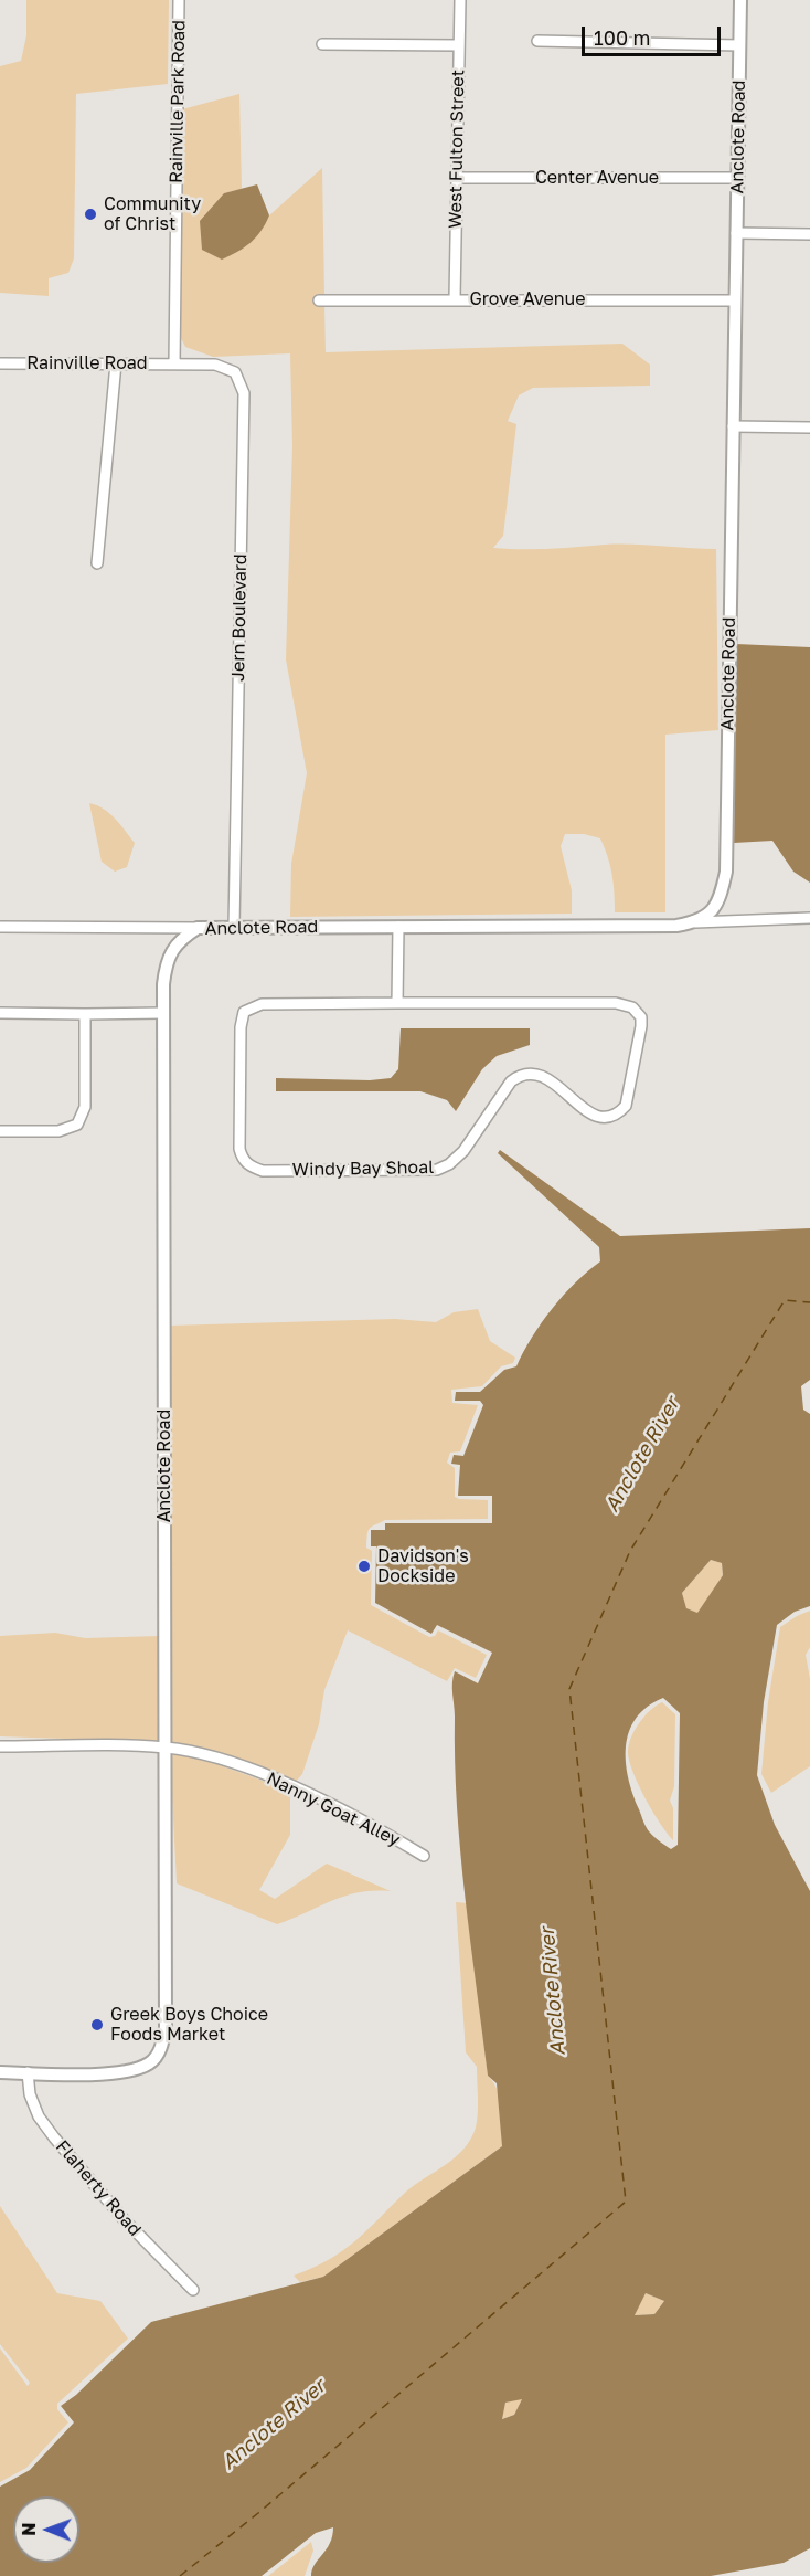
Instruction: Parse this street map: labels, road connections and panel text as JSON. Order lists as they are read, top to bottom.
{
  "streets": {
    "street": [
      "Rainville Park Road",
      "Anclote Road",
      "West Fulton Street",
      "Center Avenue",
      "Grove Avenue",
      "Rainville Road",
      "Jern Boulevard",
      "Windy Bay Shoal",
      "Nanny Goat Alley",
      "Flaherty Road"
    ]
  },
  "crossings": [
    ["Rainville Park Road", "Rainville Road"],
    ["Rainville Park Road", "Jern Boulevard"],
    ["Anclote Road", "Center Avenue"],
    ["Anclote Road", "Grove Avenue"],
    ["Anclote Road", "Jern Boulevard"],
    ["Anclote Road", "Nanny Goat Alley"],
    ["Anclote Road", "Flaherty Road"],
    ["West Fulton Street", "Center Avenue"],
    ["West Fulton Street", "Grove Avenue"],
    ["Rainville Road", "Jern Boulevard"]
  ],
  "water": ["Anclote River"],
  "places": ["Community of Christ", "Davidson's Dockside", "Greek Boys Choice Foods Market"],
  "scale_bar": "100 m",
  "north": "left"
}
